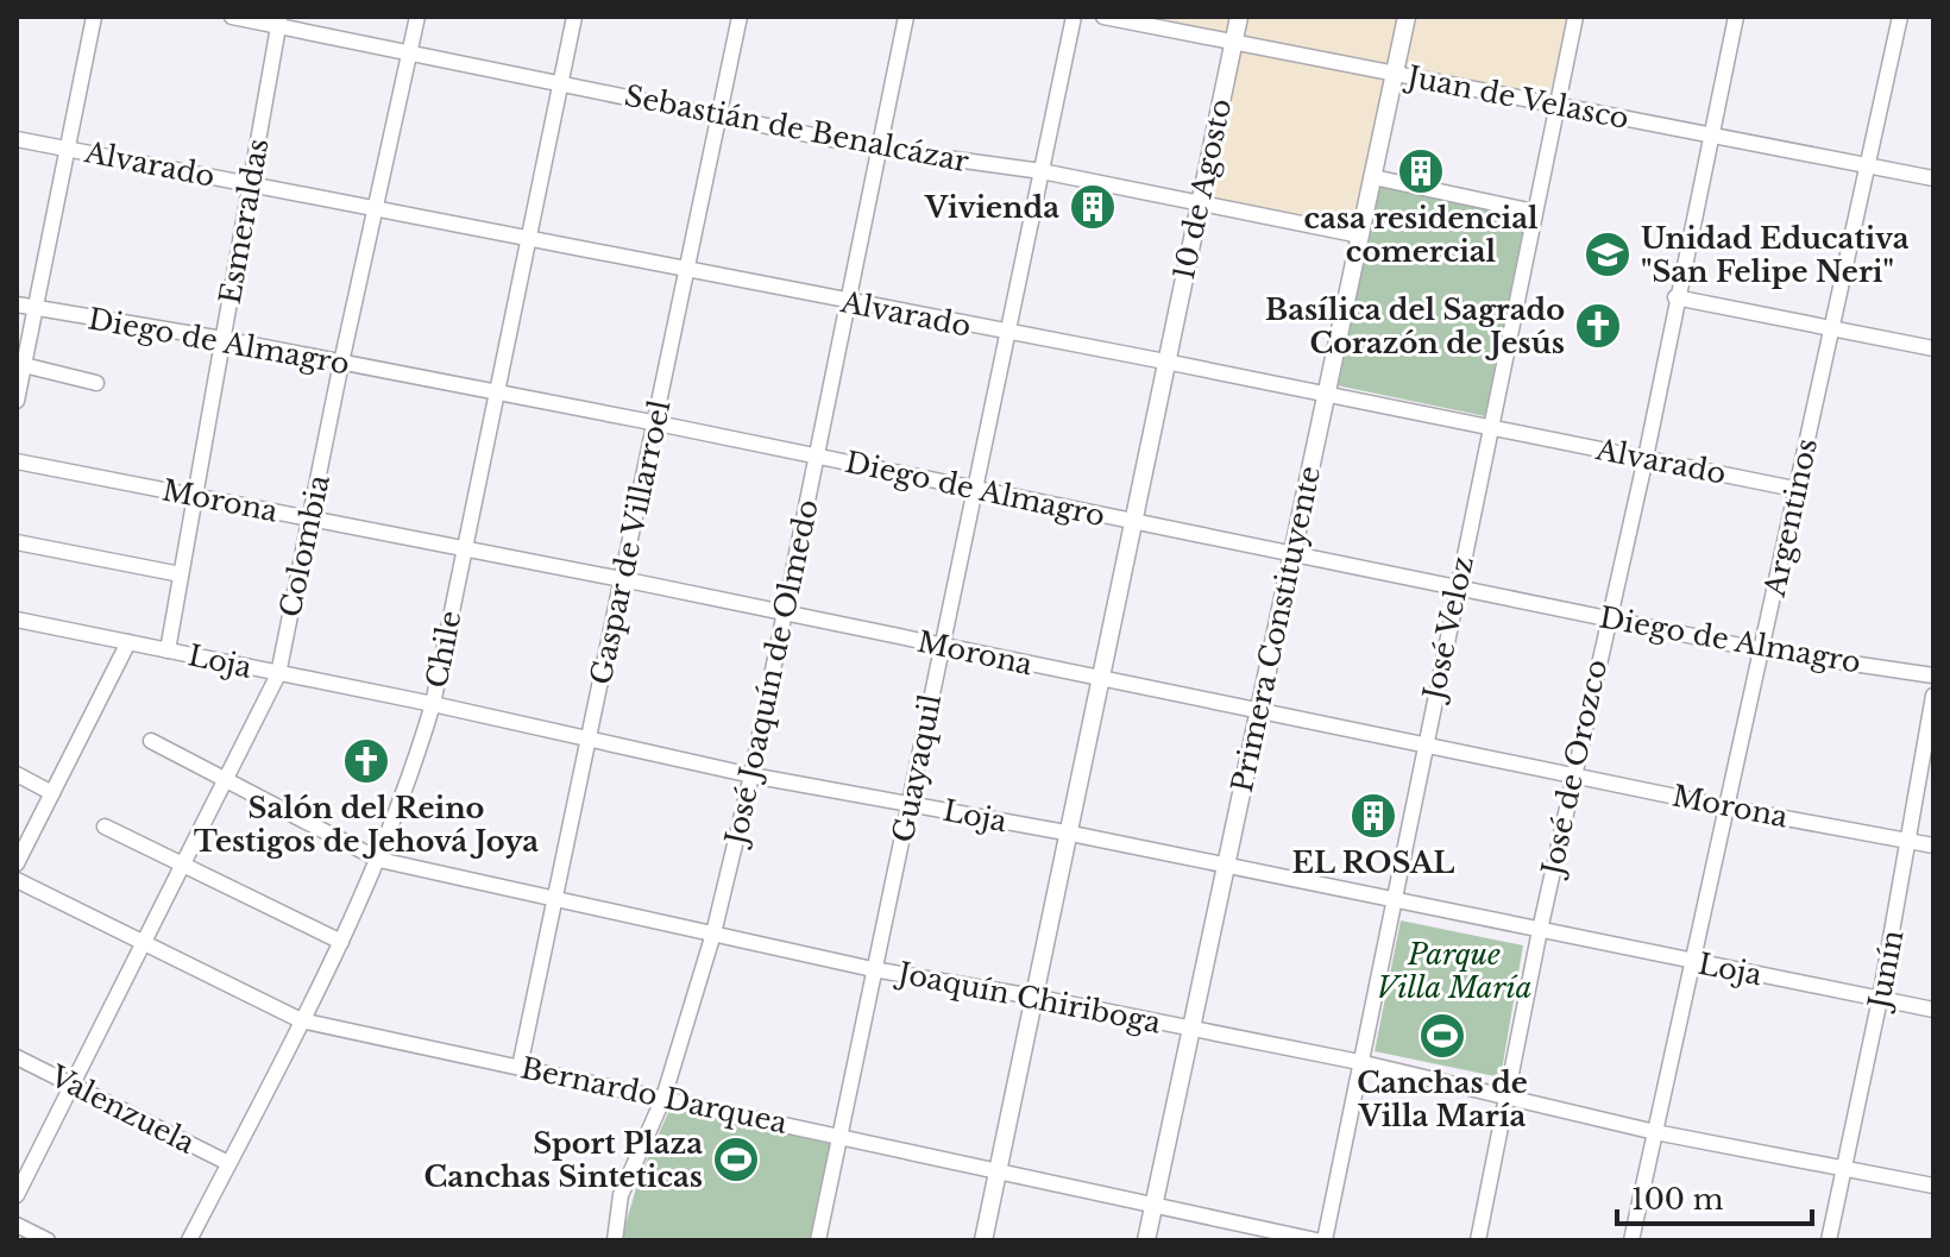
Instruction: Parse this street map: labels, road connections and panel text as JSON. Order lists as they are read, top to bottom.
{
  "streets": {
    "main road": ["10 de Agosto", "Primera Constituyente"],
    "street": [
      "Juan de Velasco",
      "Sebastián de Benalcázar",
      "Alvarado",
      "Esmeraldas",
      "Diego de Almagro",
      "Morona",
      "Argentinos",
      "Gaspar de Villarroel",
      "Colombia",
      "José Veloz",
      "Chile",
      "Loja",
      "José Joaquín de Olmedo",
      "José de Orozco",
      "Guayaquil",
      "Junín",
      "Joaquín Chiriboga",
      "Bernardo Darquea",
      "Valenzuela"
    ]
  },
  "crossings": [
    ["Juan de Velasco", "10 de Agosto"],
    ["Juan de Velasco", "Argentinos"],
    ["Juan de Velasco", "José Veloz"],
    ["Juan de Velasco", "Primera Constituyente"],
    ["Juan de Velasco", "José de Orozco"],
    ["Sebastián de Benalcázar", "10 de Agosto"],
    ["Sebastián de Benalcázar", "Esmeraldas"],
    ["Sebastián de Benalcázar", "Gaspar de Villarroel"],
    ["Sebastián de Benalcázar", "Colombia"],
    ["Sebastián de Benalcázar", "Primera Constituyente"],
    ["Sebastián de Benalcázar", "Chile"],
    ["Sebastián de Benalcázar", "José Joaquín de Olmedo"],
    ["Sebastián de Benalcázar", "Guayaquil"],
    ["Alvarado", "10 de Agosto"],
    ["Alvarado", "Esmeraldas"],
    ["Alvarado", "Argentinos"],
    ["Alvarado", "Gaspar de Villarroel"],
    ["Alvarado", "Colombia"],
    ["Alvarado", "José Veloz"],
    ["Alvarado", "Primera Constituyente"],
    ["Alvarado", "Chile"],
    ["Alvarado", "José Joaquín de Olmedo"],
    ["Alvarado", "José de Orozco"],
    ["Alvarado", "Guayaquil"],
    ["10 de Agosto", "Diego de Almagro"],
    ["10 de Agosto", "Morona"],
    ["10 de Agosto", "Loja"],
    ["10 de Agosto", "Joaquín Chiriboga"],
    ["10 de Agosto", "Bernardo Darquea"],
    ["Esmeraldas", "Diego de Almagro"],
    ["Esmeraldas", "Morona"],
    ["Esmeraldas", "Loja"],
    ["Diego de Almagro", "Argentinos"],
    ["Diego de Almagro", "Gaspar de Villarroel"],
    ["Diego de Almagro", "Colombia"],
    ["Diego de Almagro", "José Veloz"],
    ["Diego de Almagro", "Primera Constituyente"],
    ["Diego de Almagro", "Chile"],
    ["Diego de Almagro", "José Joaquín de Olmedo"],
    ["Diego de Almagro", "José de Orozco"],
    ["Diego de Almagro", "Guayaquil"],
    ["Morona", "Argentinos"],
    ["Morona", "Gaspar de Villarroel"],
    ["Morona", "Colombia"],
    ["Morona", "José Veloz"],
    ["Morona", "Primera Constituyente"],
    ["Morona", "Chile"],
    ["Morona", "José Joaquín de Olmedo"],
    ["Morona", "José de Orozco"],
    ["Morona", "Guayaquil"],
    ["Morona", "Junín"],
    ["Argentinos", "Loja"],
    ["Argentinos", "Joaquín Chiriboga"],
    ["Gaspar de Villarroel", "Loja"],
    ["Gaspar de Villarroel", "Joaquín Chiriboga"],
    ["Gaspar de Villarroel", "Bernardo Darquea"],
    ["Colombia", "Loja"],
    ["Colombia", "Joaquín Chiriboga"],
    ["Colombia", "Bernardo Darquea"],
    ["Colombia", "Valenzuela"],
    ["José Veloz", "Loja"],
    ["José Veloz", "Joaquín Chiriboga"],
    ["Primera Constituyente", "Loja"],
    ["Primera Constituyente", "Joaquín Chiriboga"],
    ["Primera Constituyente", "Bernardo Darquea"],
    ["Chile", "Loja"],
    ["Chile", "Joaquín Chiriboga"],
    ["Chile", "Bernardo Darquea"],
    ["Chile", "Valenzuela"],
    ["Loja", "José Joaquín de Olmedo"],
    ["Loja", "José de Orozco"],
    ["Loja", "Guayaquil"],
    ["Loja", "Junín"],
    ["José Joaquín de Olmedo", "Joaquín Chiriboga"],
    ["José Joaquín de Olmedo", "Bernardo Darquea"],
    ["José de Orozco", "Joaquín Chiriboga"],
    ["Guayaquil", "Joaquín Chiriboga"],
    ["Guayaquil", "Bernardo Darquea"],
    ["Junín", "Joaquín Chiriboga"]
  ],
  "parks": ["Parque Villa María"],
  "places": {
    "building": ["casa residencial comercial", "Vivienda", "EL ROSAL"],
    "school or university": ["Unidad Educativa \"San Felipe Neri\""],
    "church": ["Basílica del Sagrado Corazón de Jesús", "Salón del Reino Testigos de Jehová Joya"],
    "sports": ["Canchas de Villa María", "Sport Plaza Canchas Sinteticas"]
  },
  "scale_bar": "100 m"
}
